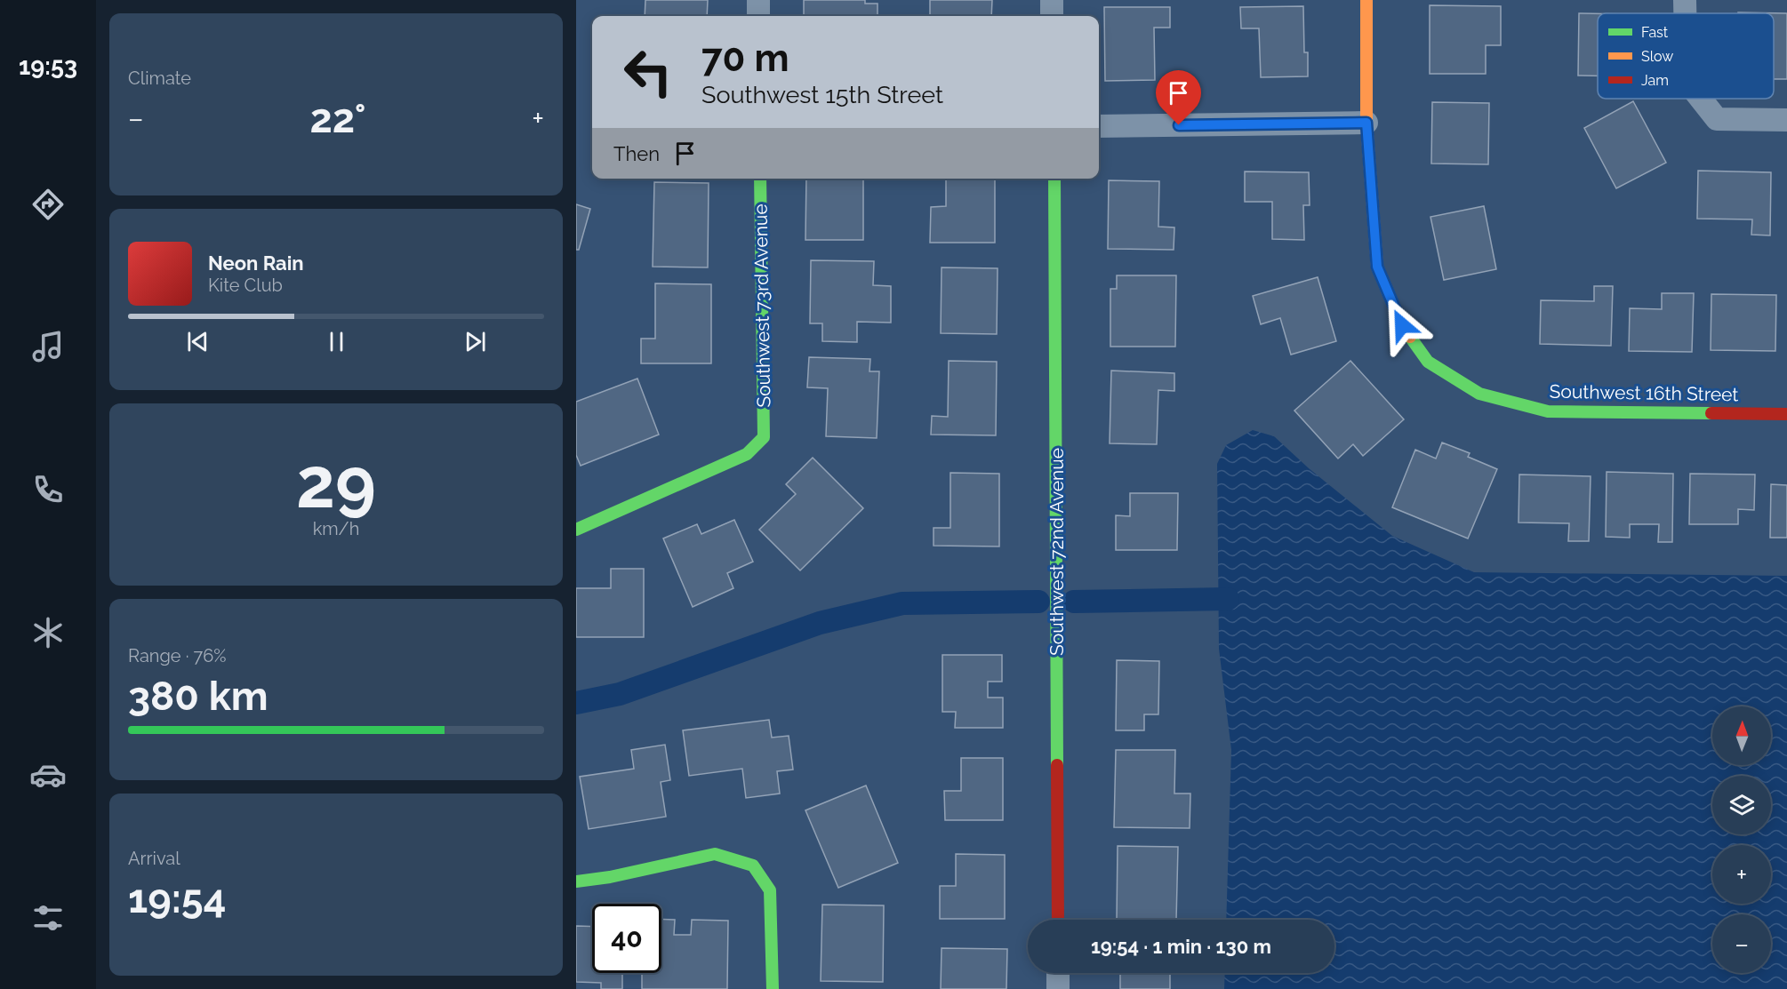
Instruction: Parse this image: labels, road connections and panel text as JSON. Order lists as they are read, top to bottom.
{
  "streets": {
    "street": ["Southwest 73rd Avenue", "Southwest 16th Street", "Southwest 72nd Avenue"]
  },
  "legend": ["Fast", "Slow", "Jam"],
  "north": "top",
  "page": {
    "tabs": "19:53",
    "tile": [
      "Climate",
      ["29", "km/h"],
      ["Range · 76%", "380 km"],
      ["Arrival", "19:54"]
    ],
    "turn": ["70 m", "Southwest 15th Street"],
    "heat": ["−", "22°", "+"],
    "then": "Then",
    "song": ["Neon Rain", "Kite Club"],
    "map_buttons": ["+", "−"],
    "limit": "40",
    "trip": "19:54 · 1 min · 130 m"
  }
}
